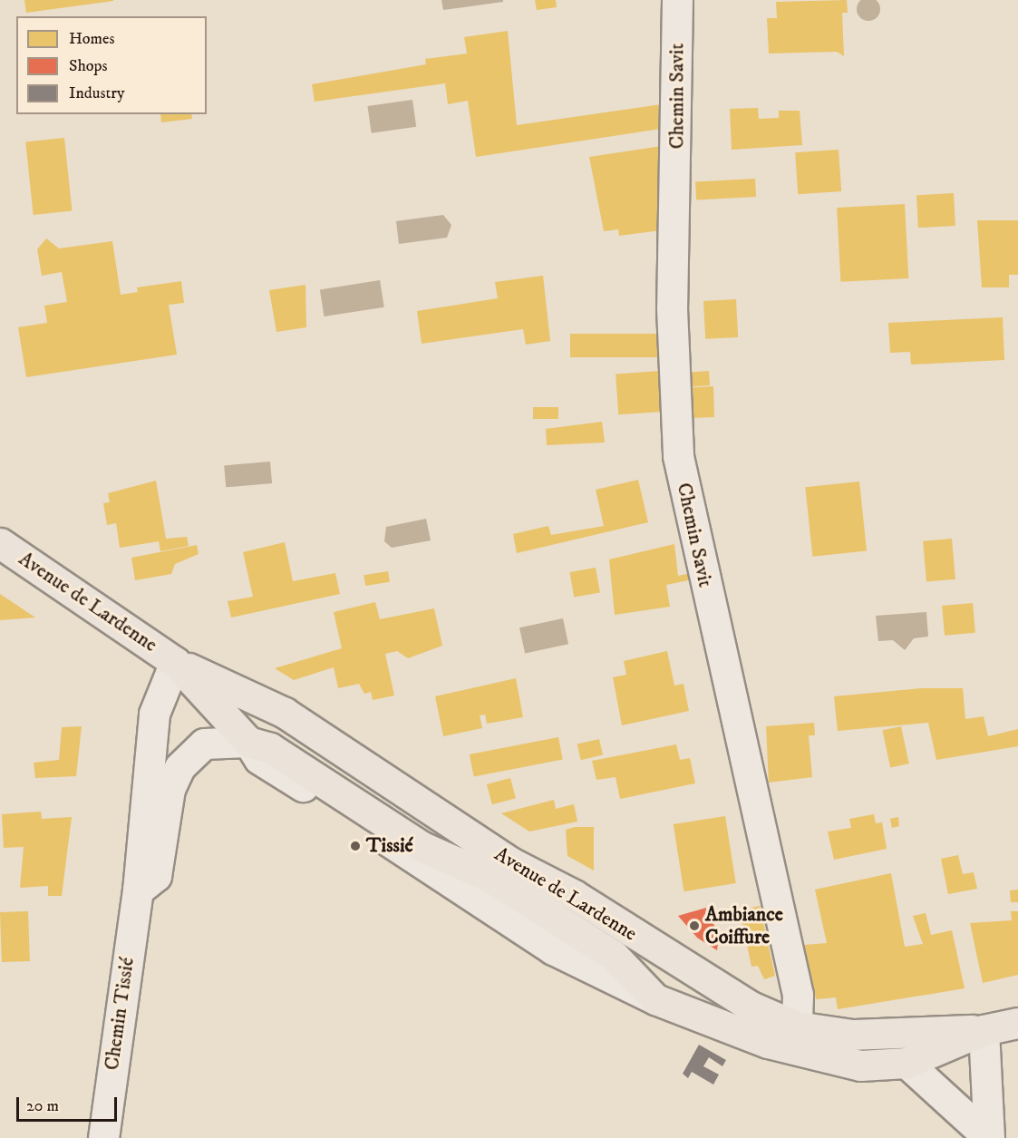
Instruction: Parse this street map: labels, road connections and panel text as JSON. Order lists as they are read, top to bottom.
{
  "streets": {
    "main road": ["Avenue de Lardenne"],
    "street": ["Chemin Savit", "Chemin Tissié"]
  },
  "crossings": [
    ["Chemin Savit", "Avenue de Lardenne"],
    ["Avenue de Lardenne", "Chemin Tissié"]
  ],
  "places": ["Tissié", "Ambiance Coiffure"],
  "legend": ["Homes", "Shops", "Industry"],
  "scale_bar": "20 m"
}
